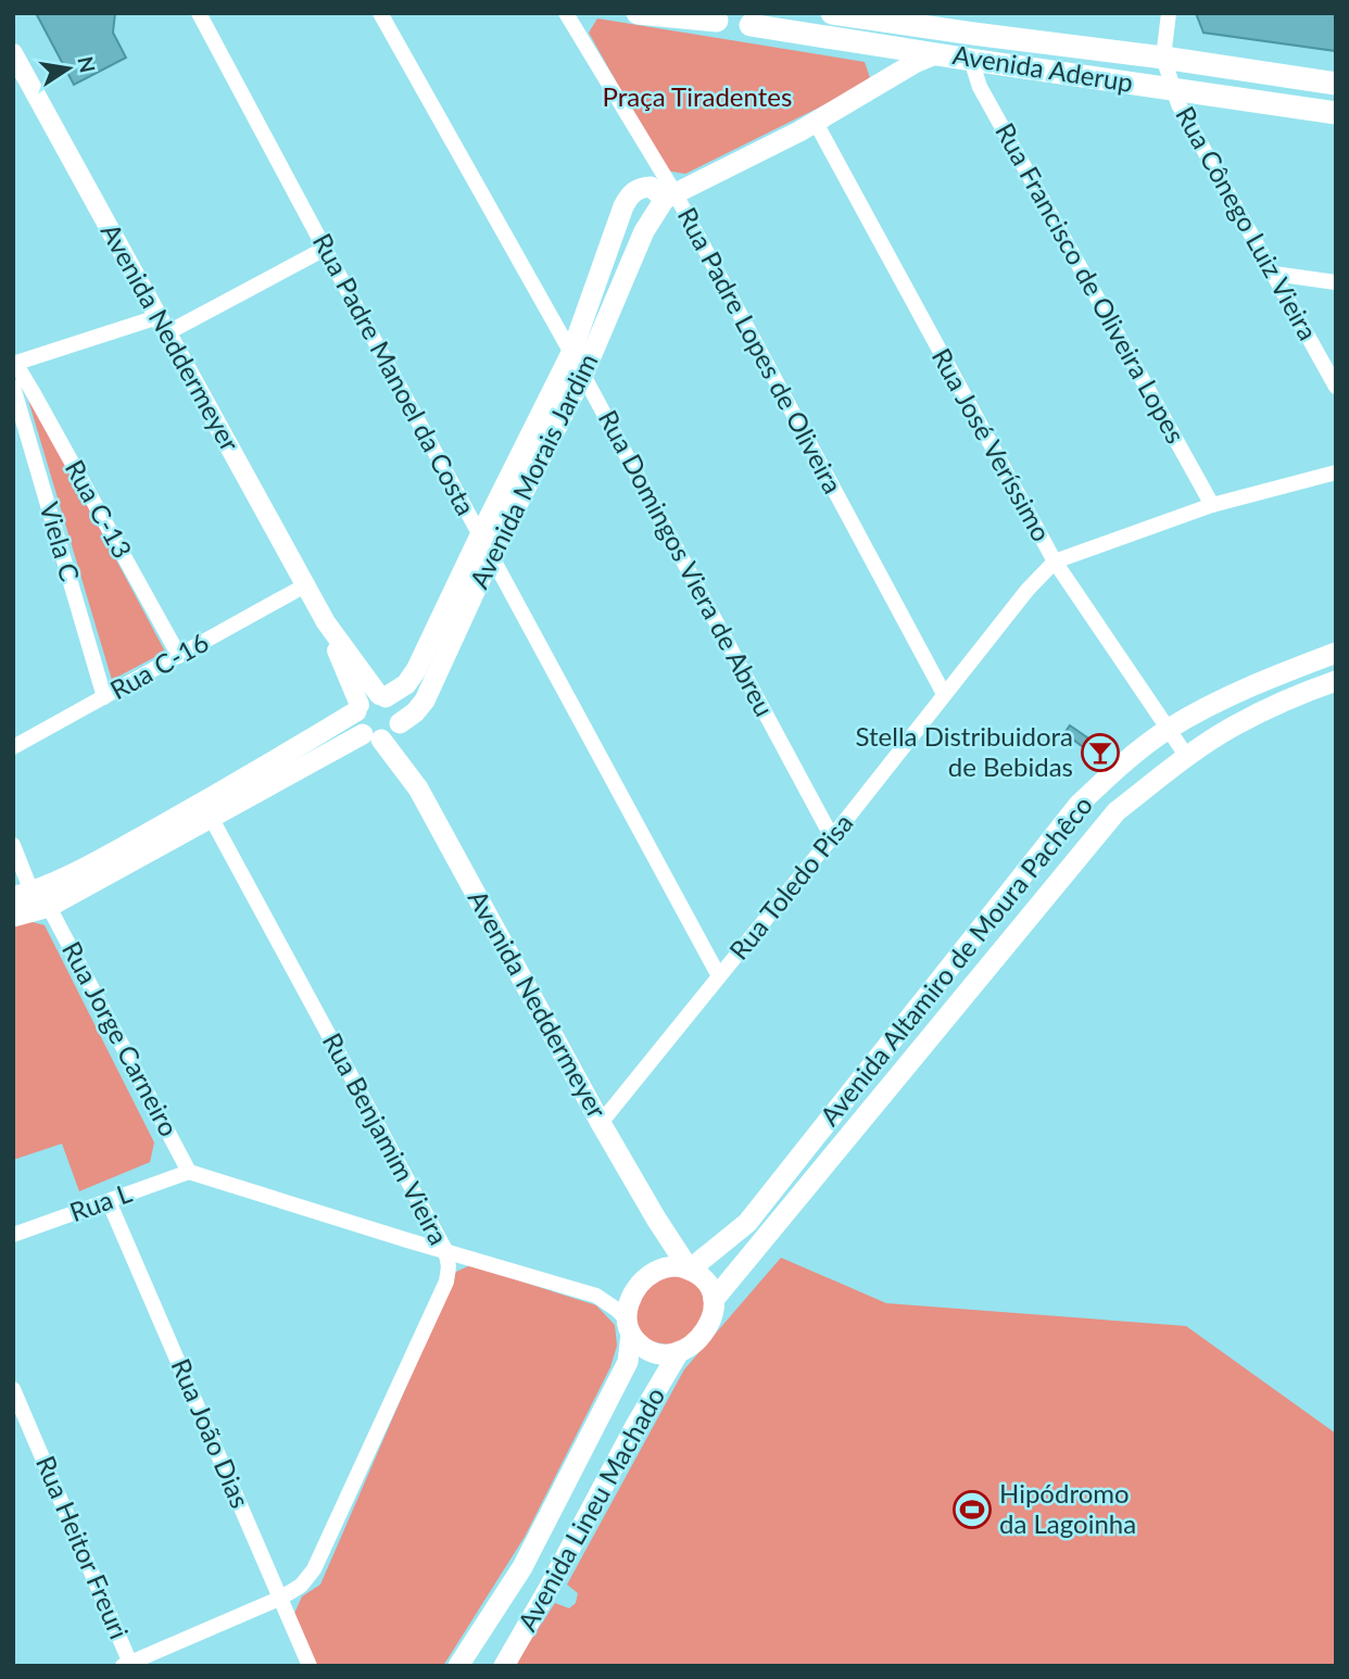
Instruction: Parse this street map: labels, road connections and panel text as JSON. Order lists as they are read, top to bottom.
{
  "streets": {
    "main road": [
      "Avenida Aderup",
      "Avenida Neddermeyer",
      "Avenida Morais Jardim",
      "Avenida Altamiro de Moura Pachêco",
      "Avenida Lineu Machado"
    ],
    "street": [
      "Rua Cônego Luiz Vieira",
      "Rua Francisco de Oliveira Lopes",
      "Rua Padre Lopes de Oliveira",
      "Rua Padre Manoel da Costa",
      "Rua José Veríssimo",
      "Rua C-13",
      "Viela C",
      "Rua Domingos Viera de Abreu",
      "Rua C-16",
      "Rua Toledo Pisa",
      "Rua Jorge Carneiro",
      "Rua Benjamim Vieira",
      "Rua L",
      "Rua João Dias",
      "Rua Heitor Freuri"
    ]
  },
  "crossings": [
    ["Avenida Aderup", "Rua Cônego Luiz Vieira"],
    ["Avenida Aderup", "Rua Francisco de Oliveira Lopes"],
    ["Rua Francisco de Oliveira Lopes", "Rua Toledo Pisa"],
    ["Avenida Neddermeyer", "Avenida Morais Jardim"],
    ["Avenida Neddermeyer", "Rua C-16"],
    ["Avenida Neddermeyer", "Rua Toledo Pisa"],
    ["Avenida Neddermeyer", "Avenida Altamiro de Moura Pachêco"],
    ["Avenida Neddermeyer", "Avenida Lineu Machado"],
    ["Rua Padre Lopes de Oliveira", "Avenida Morais Jardim"],
    ["Rua Padre Lopes de Oliveira", "Rua Toledo Pisa"],
    ["Rua Padre Manoel da Costa", "Avenida Morais Jardim"],
    ["Rua Padre Manoel da Costa", "Rua Toledo Pisa"],
    ["Rua José Veríssimo", "Rua Toledo Pisa"],
    ["Rua José Veríssimo", "Avenida Altamiro de Moura Pachêco"],
    ["Avenida Morais Jardim", "Rua Domingos Viera de Abreu"],
    ["Avenida Morais Jardim", "Rua Benjamim Vieira"],
    ["Rua C-13", "Rua C-16"],
    ["Viela C", "Rua C-16"],
    ["Rua Domingos Viera de Abreu", "Rua Toledo Pisa"],
    ["Avenida Altamiro de Moura Pachêco", "Avenida Lineu Machado"],
    ["Rua Jorge Carneiro", "Rua L"],
    ["Rua Benjamim Vieira", "Rua João Dias"],
    ["Rua Benjamim Vieira", "Rua Heitor Freuri"],
    ["Rua L", "Rua João Dias"]
  ],
  "parks": ["Praça Tiradentes"],
  "places": {
    "bar": ["Stella Distribuidora de Bebidas"],
    "sports": ["Hipódromo da Lagoinha"]
  },
  "north": "right"
}
